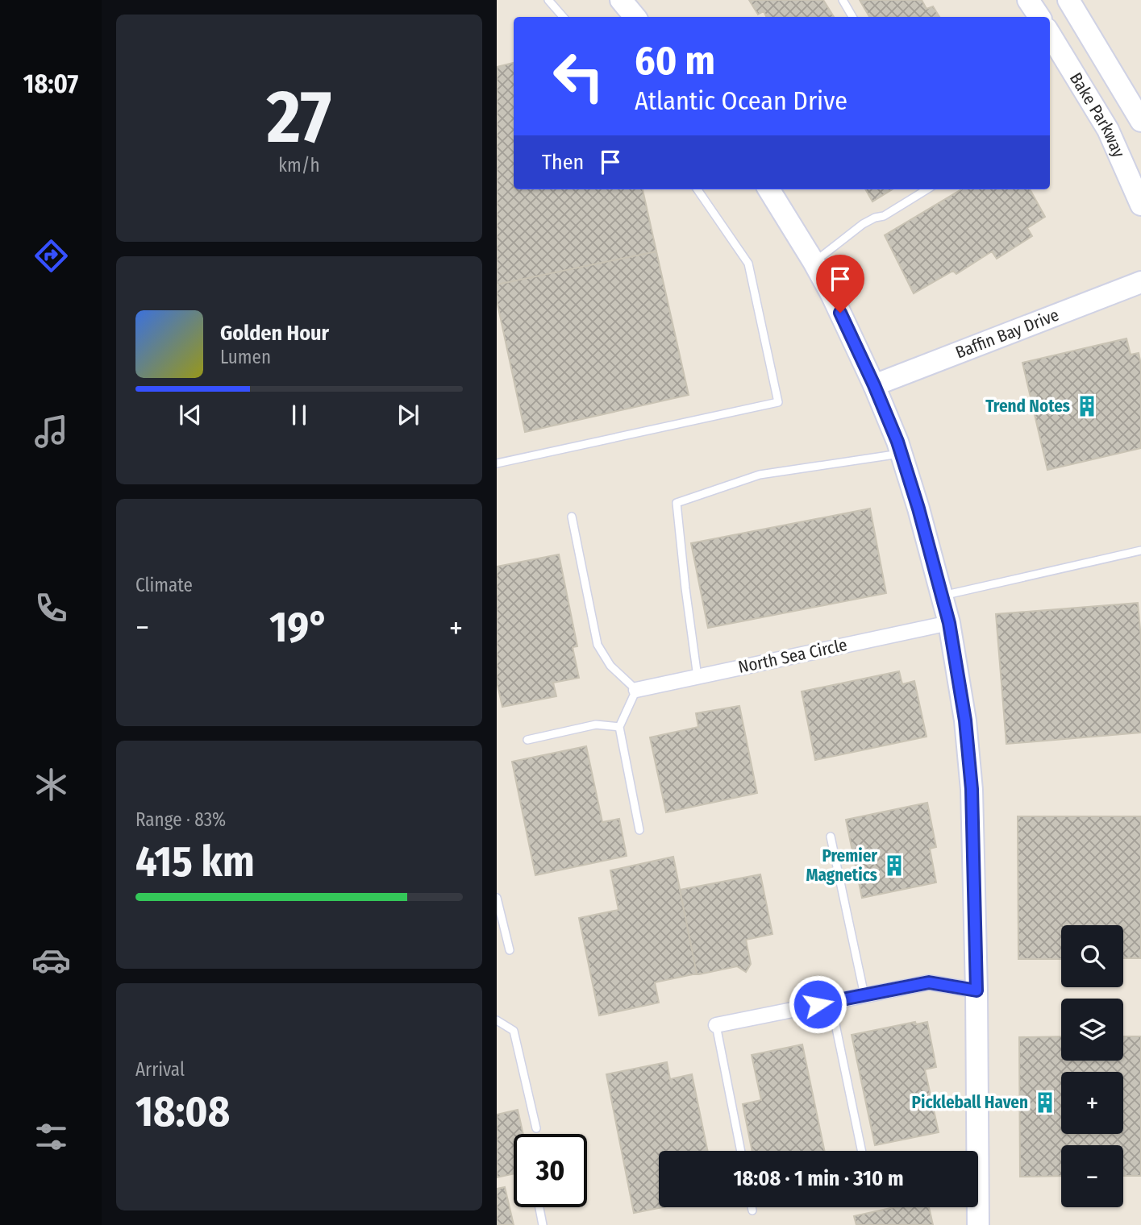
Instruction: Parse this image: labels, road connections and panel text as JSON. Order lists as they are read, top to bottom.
{
  "streets": {
    "street": ["Bake Parkway", "Baffin Bay Drive", "North Sea Circle"]
  },
  "places": {
    "building": ["Trend Notes", "Premier Magnetics", "Pickleball Haven"]
  },
  "page": {
    "tabs": "18:07",
    "tile": [
      ["27", "km/h"],
      "Climate",
      ["Range · 83%", "415 km"],
      ["Arrival", "18:08"]
    ],
    "turn": ["60 m", "Atlantic Ocean Drive"],
    "then": "Then",
    "song": ["Golden Hour", "Lumen"],
    "heat": ["−", "19°", "+"],
    "map_buttons": ["+", "−"],
    "limit": "30",
    "trip": "18:08 · 1 min · 310 m"
  }
}
